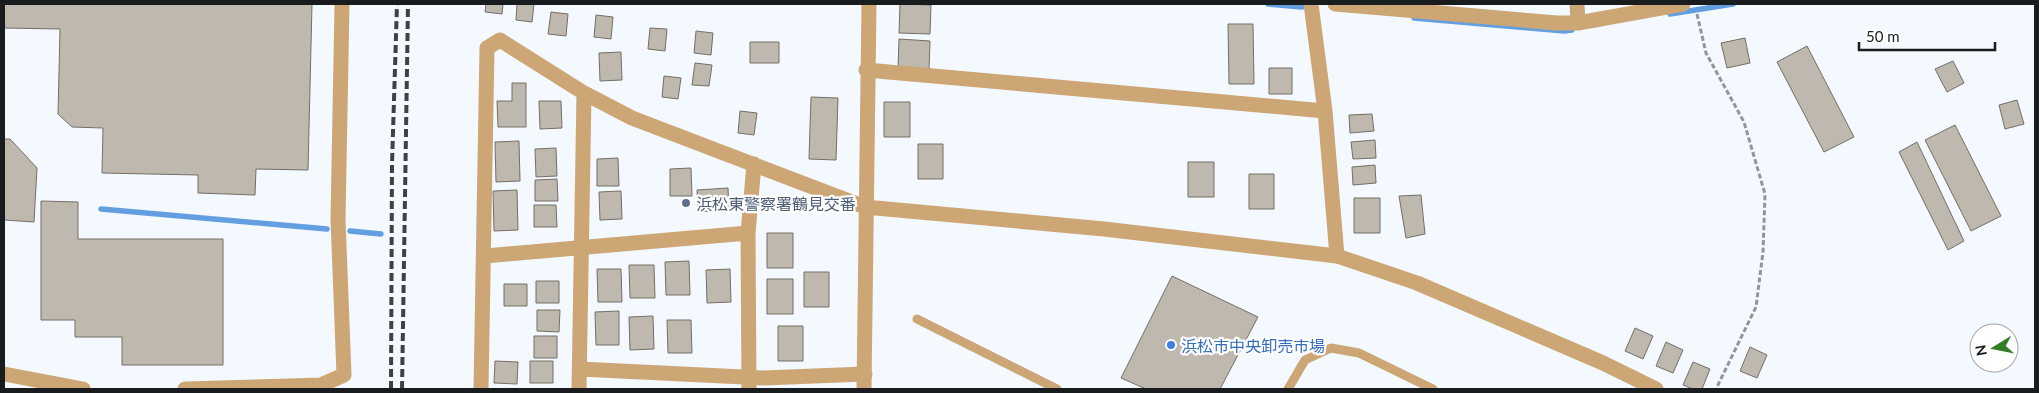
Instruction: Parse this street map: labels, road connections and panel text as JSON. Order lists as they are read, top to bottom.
{
  "places": ["浜松東警察署鶴見交番", "浜松市中央卸売市場"],
  "scale_bar": "50 m",
  "north": "left"
}
